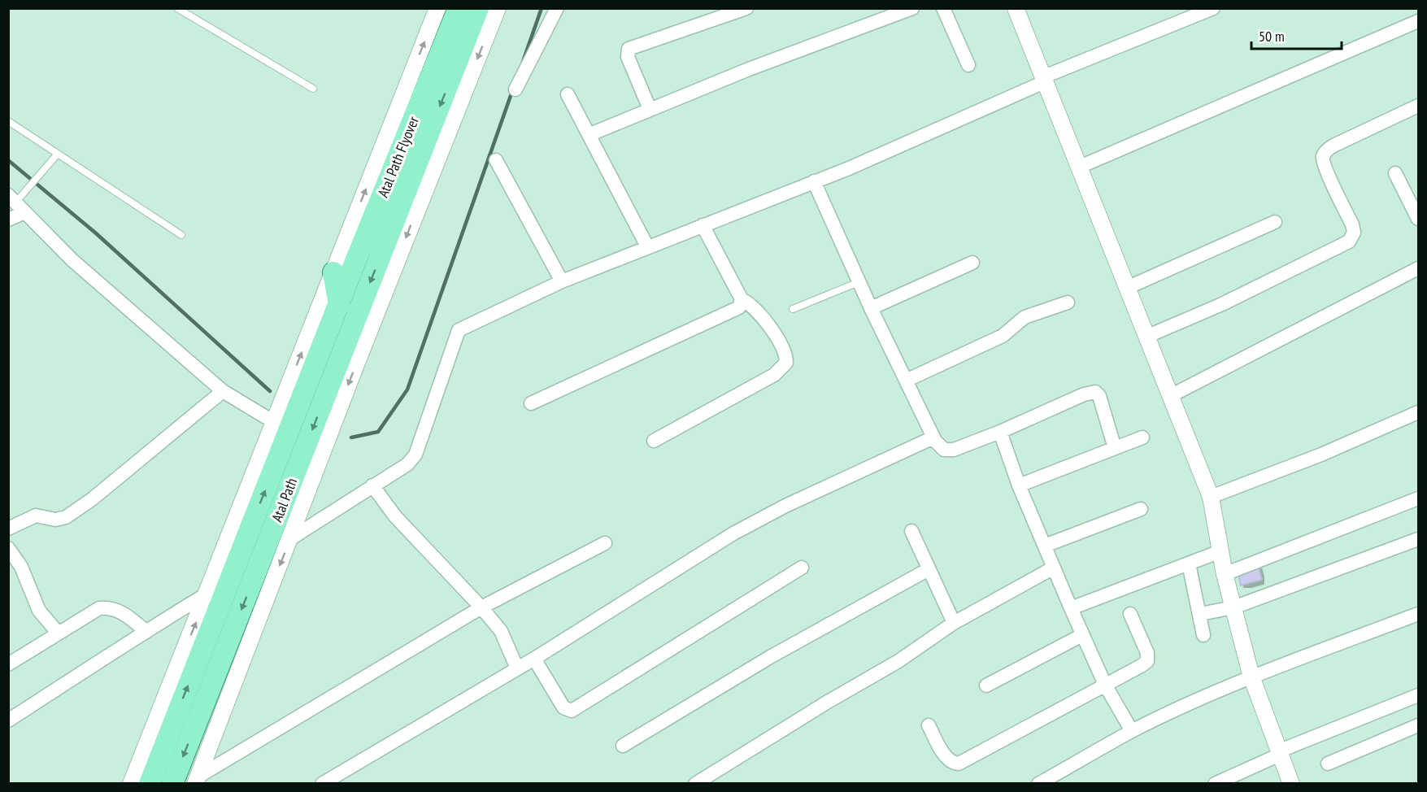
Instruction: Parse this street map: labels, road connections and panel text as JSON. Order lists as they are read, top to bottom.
{
  "streets": {
    "main road": ["Atal Path Flyover", "Atal Path"]
  },
  "crossings": [
    ["Atal Path Flyover", "Atal Path"]
  ],
  "one_way": ["Atal Path"],
  "scale_bar": "50 m"
}
